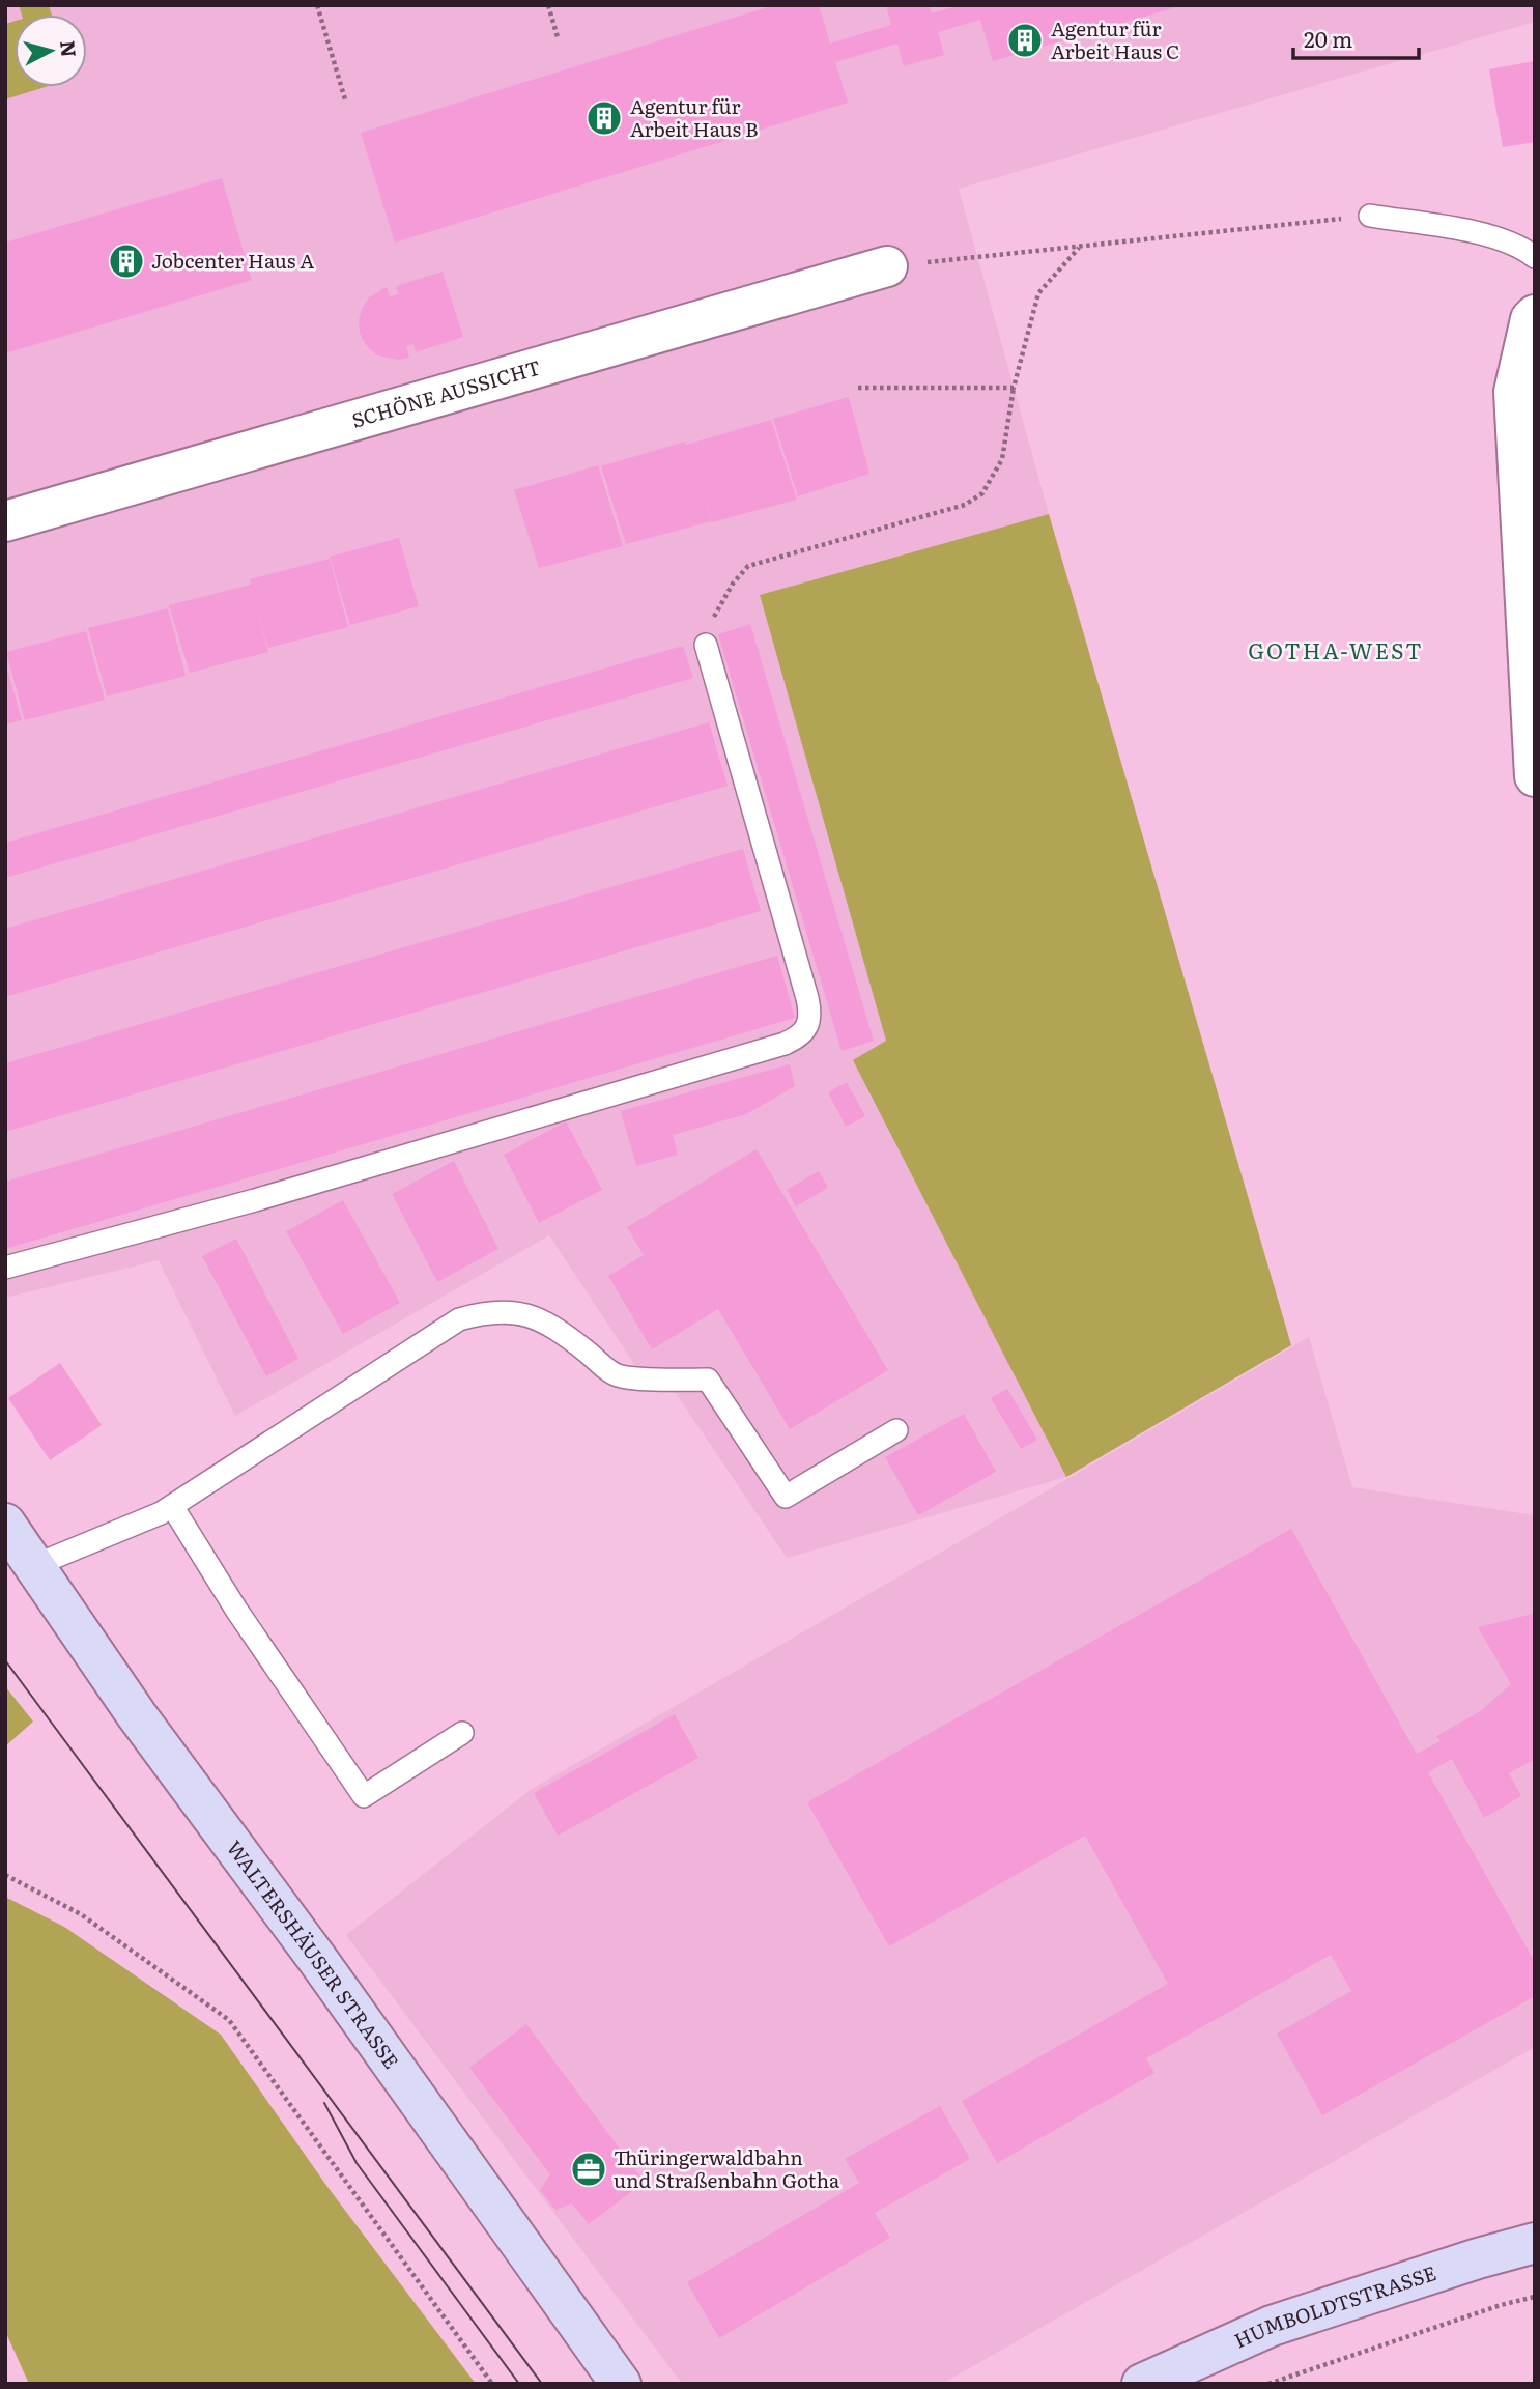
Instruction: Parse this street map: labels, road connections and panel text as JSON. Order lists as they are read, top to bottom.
{
  "streets": {
    "main road": ["WALTERSHÄUSER STRASSE", "HUMBOLDTSTRASSE"],
    "street": ["SCHÖNE AUSSICHT"]
  },
  "districts": ["GOTHA-WEST"],
  "places": {
    "building": ["Agentur für Arbeit Haus C", "Agentur für Arbeit Haus B", "Jobcenter Haus A"],
    "office": ["Thüringerwaldbahn und Straßenbahn Gotha"]
  },
  "scale_bar": "20 m",
  "north": "right"
}
